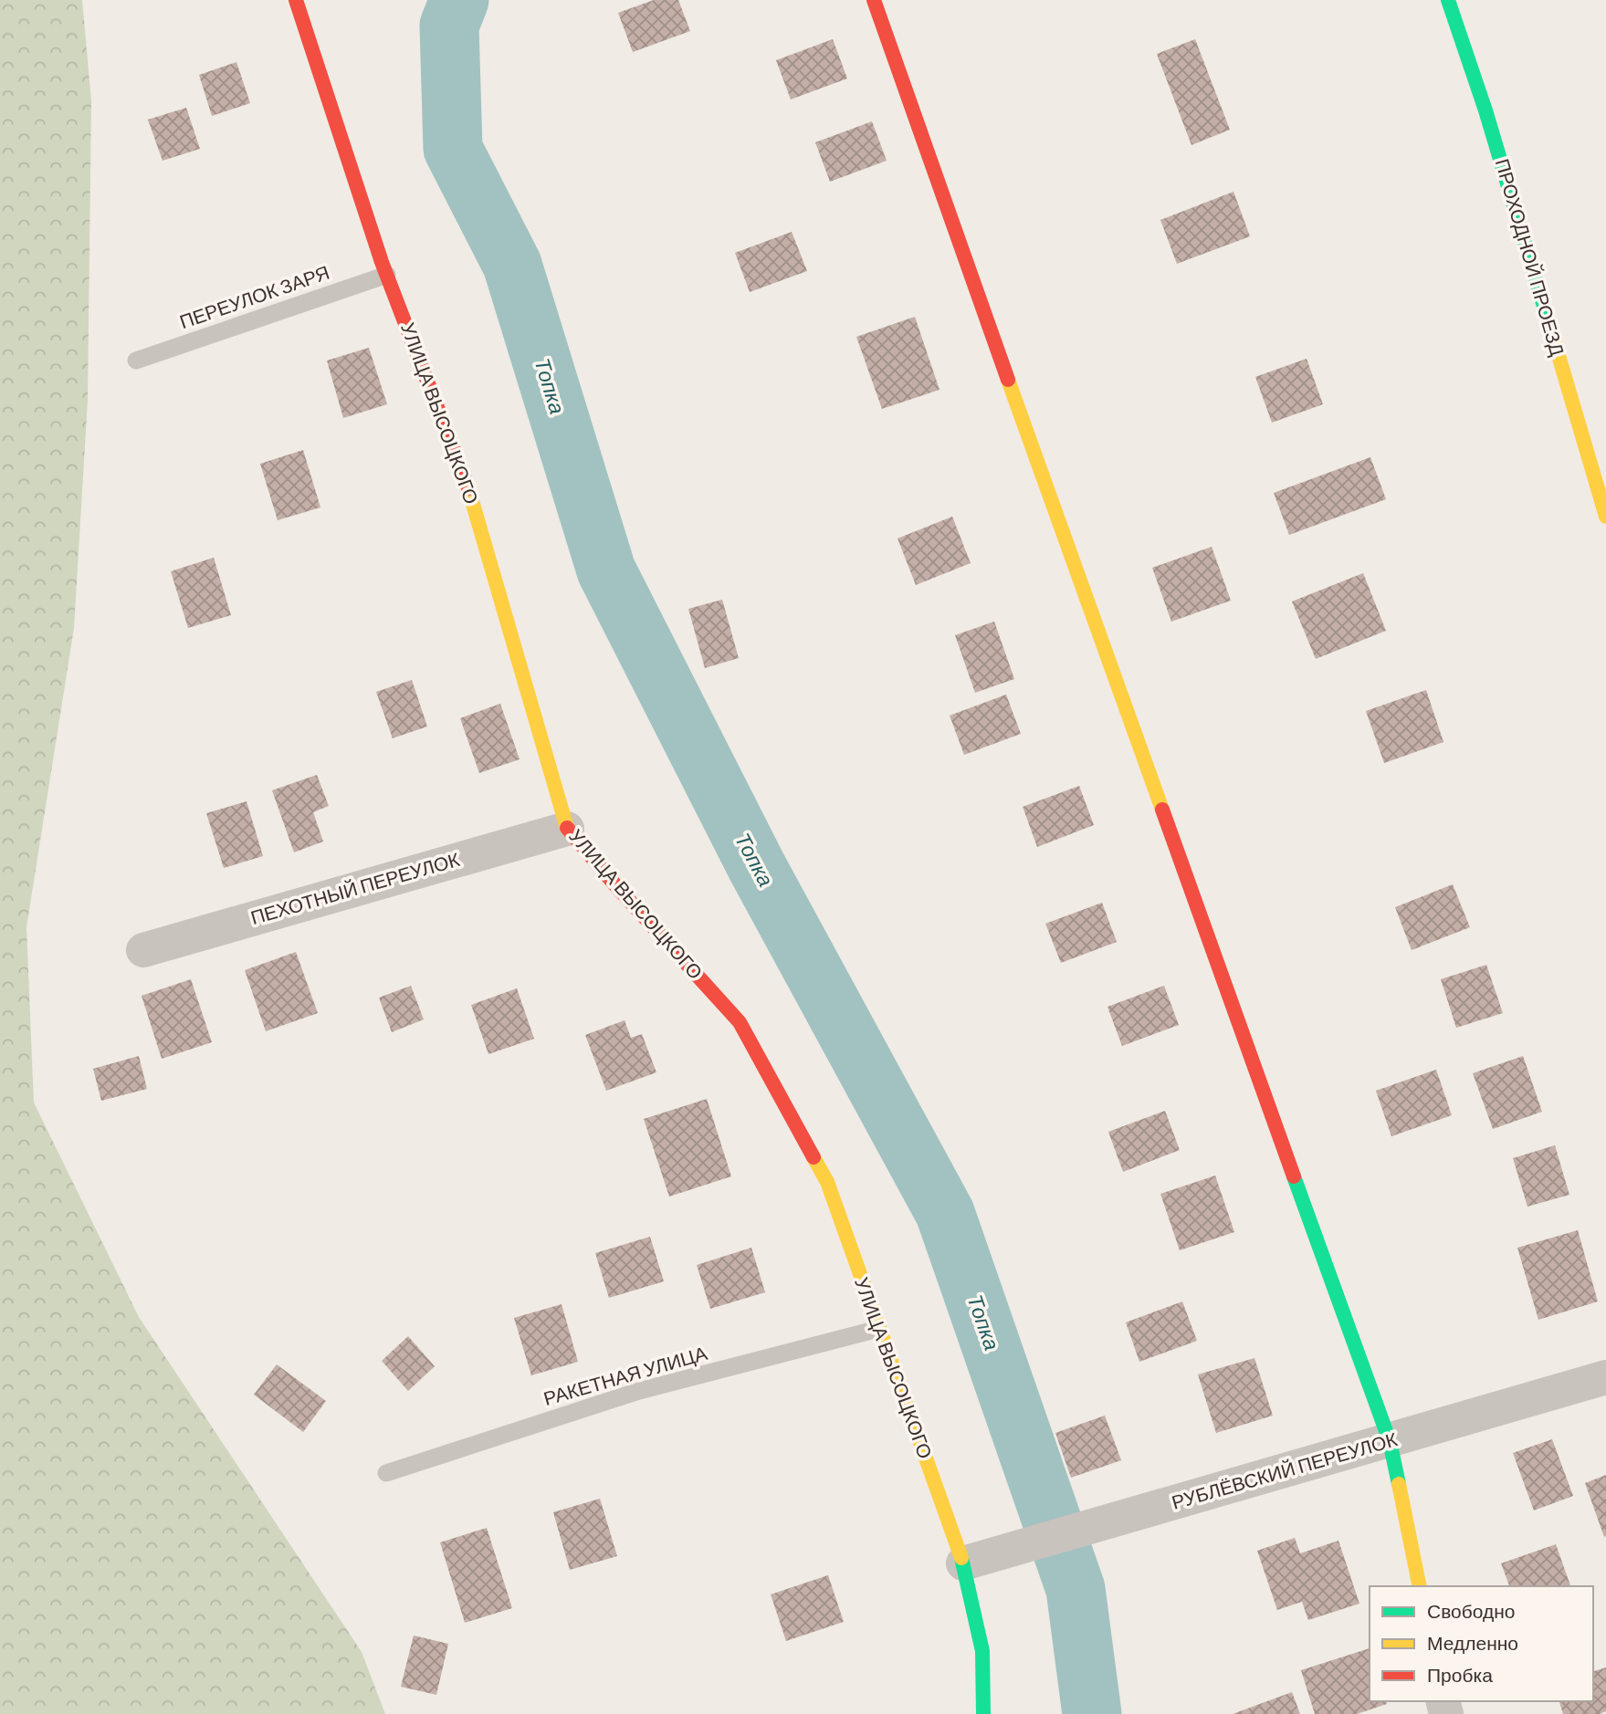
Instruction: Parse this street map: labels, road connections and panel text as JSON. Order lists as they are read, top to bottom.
{
  "streets": {
    "street": [
      "ПРОХОДНОЙ ПРОЕЗД",
      "УЛИЦА ВЫСОЦКОГО",
      "ПЕХОТНЫЙ ПЕРЕУЛОК",
      "РУБЛЁВСКИЙ ПЕРЕУЛОК"
    ],
    "lane": ["ПЕРЕУЛОК ЗАРЯ", "РАКЕТНАЯ УЛИЦА"]
  },
  "crossings": [
    ["ПЕРЕУЛОК ЗАРЯ", "УЛИЦА ВЫСОЦКОГО"],
    ["УЛИЦА ВЫСОЦКОГО", "ПЕХОТНЫЙ ПЕРЕУЛОК"],
    ["УЛИЦА ВЫСОЦКОГО", "РАКЕТНАЯ УЛИЦА"],
    ["УЛИЦА ВЫСОЦКОГО", "РУБЛЁВСКИЙ ПЕРЕУЛОК"]
  ],
  "water": ["Топка"],
  "legend": ["Свободно", "Медленно", "Пробка"]
}
